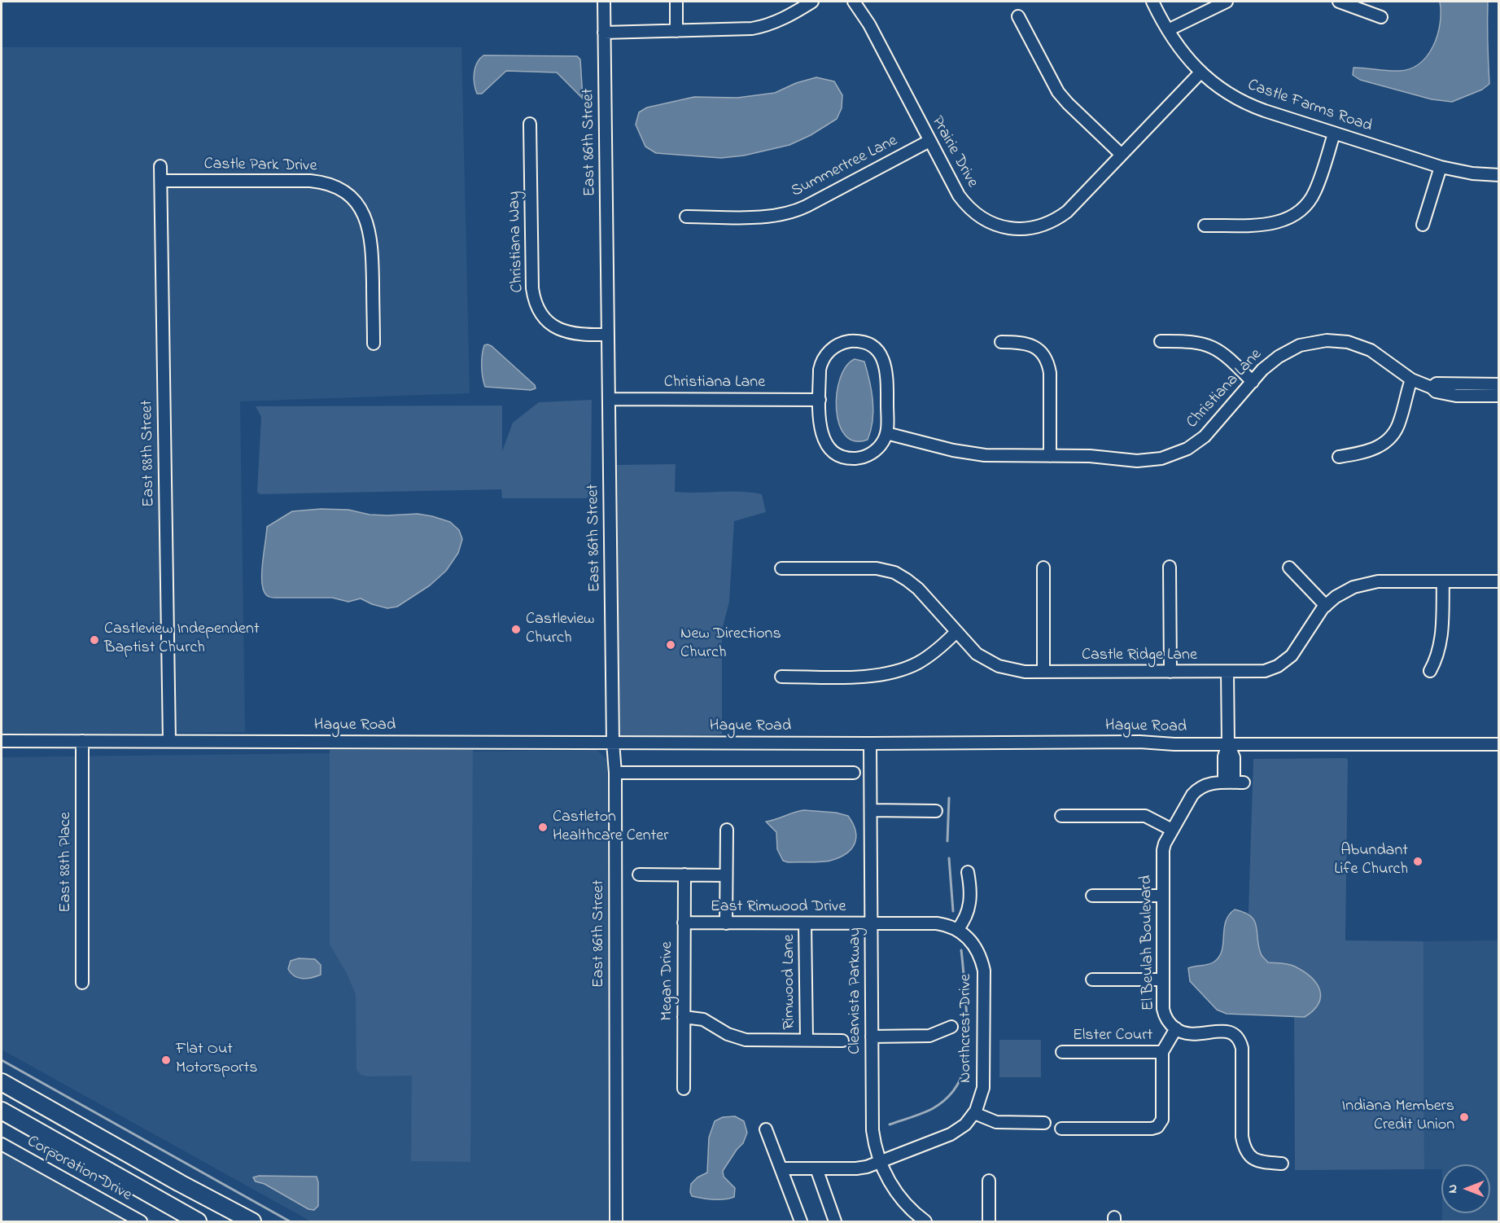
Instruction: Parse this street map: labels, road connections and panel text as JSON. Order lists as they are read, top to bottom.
{
  "streets": {
    "street": [
      "Castle Farms Road",
      "East 86th Street",
      "Prairie Drive",
      "Castle Park Drive",
      "Summertree Lane",
      "Christiana Way",
      "Christiana Lane",
      "East 88th Street",
      "Castle Ridge Lane",
      "Hague Road",
      "East 88th Place",
      "East Rimwood Drive",
      "El Beulah Boulevard",
      "Megan Drive",
      "Rimwood Lane",
      "Clearvista Parkway",
      "Northcrest Drive",
      "Elster Court",
      "Corporation Drive"
    ]
  },
  "crossings": [
    ["Castle Farms Road", "Prairie Drive"],
    ["East 86th Street", "Christiana Way"],
    ["East 86th Street", "Christiana Lane"],
    ["East 86th Street", "Hague Road"],
    ["Prairie Drive", "Summertree Lane"],
    ["Castle Park Drive", "East 88th Street"],
    ["East 88th Street", "Hague Road"],
    ["Castle Ridge Lane", "El Beulah Boulevard"],
    ["Hague Road", "East 88th Place"],
    ["Hague Road", "El Beulah Boulevard"],
    ["Hague Road", "Clearvista Parkway"],
    ["East Rimwood Drive", "Megan Drive"],
    ["East Rimwood Drive", "Rimwood Lane"],
    ["East Rimwood Drive", "Clearvista Parkway"],
    ["East Rimwood Drive", "Northcrest Drive"],
    ["Clearvista Parkway", "Northcrest Drive"]
  ],
  "places": [
    "Castleview Church",
    "Castleview Independent Baptist Church",
    "New Directions Church",
    "Castleton Healthcare Center",
    "Abundant Life Church",
    "Flat Out Motorsports",
    "Indiana Members Credit Union"
  ],
  "north": "left"
}
